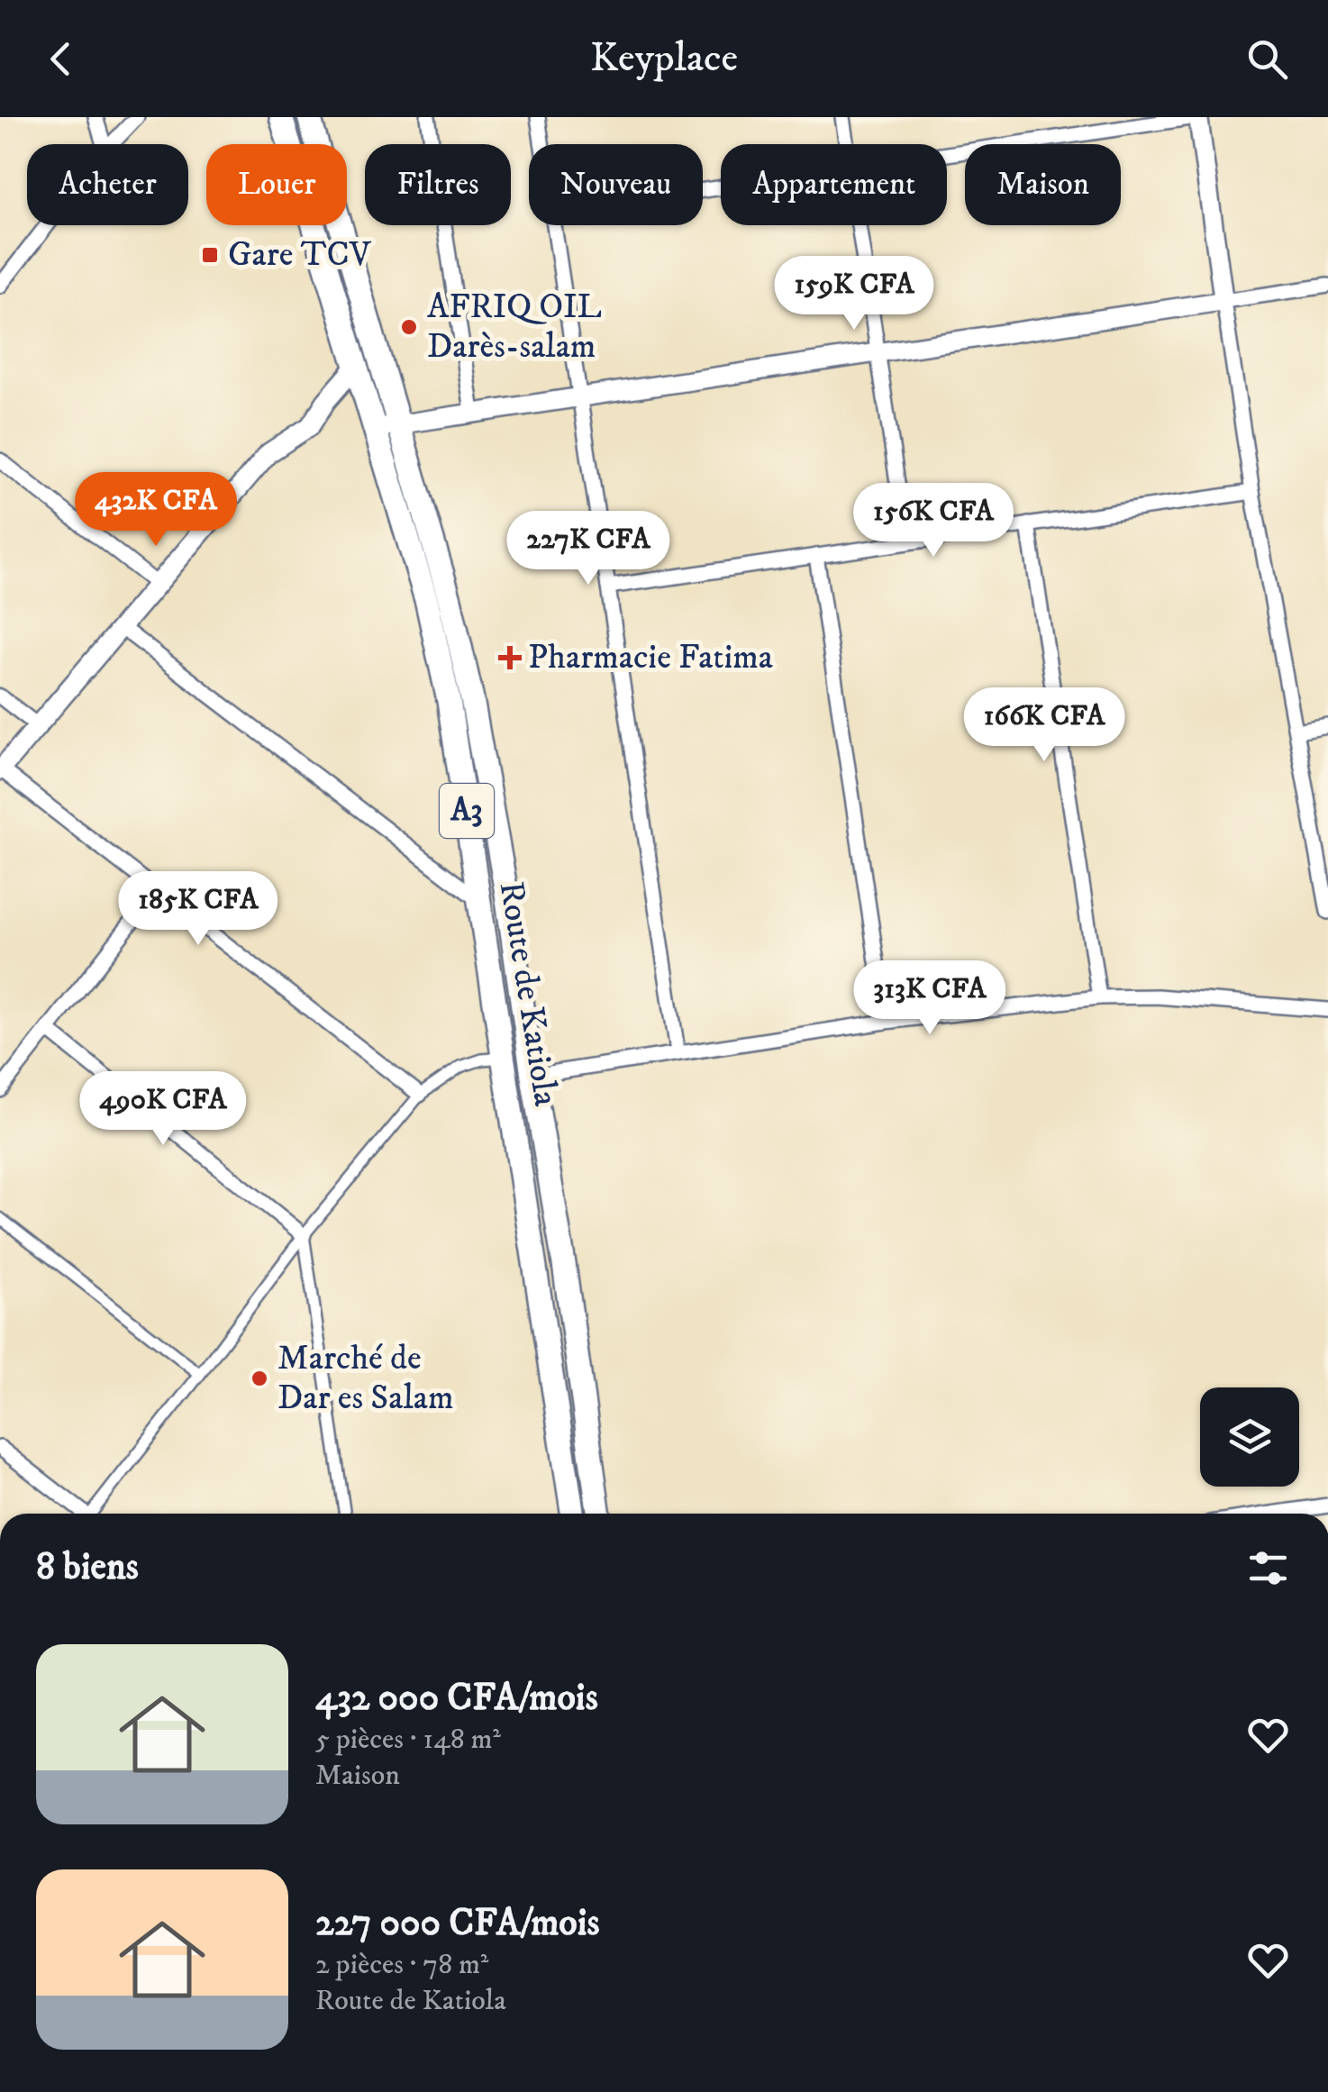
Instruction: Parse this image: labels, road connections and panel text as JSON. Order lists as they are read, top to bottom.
{
  "streets": {
    "highway": ["A3", "Route de Katiola"]
  },
  "places": {
    "transit": ["Gare TCV"],
    "other": ["AFRIQ OIL Darès-salam", "Marché de Dar es Salam"],
    "health": ["Pharmacie Fatima"]
  },
  "page": {
    "header": "Keyplace",
    "chip": [
      "Acheter",
      "Louer",
      "Filtres",
      "Nouveau",
      "Appartement",
      "Maison"
    ],
    "price": [
      "159K CFA",
      "432K CFA",
      "156K CFA",
      "227K CFA",
      "166K CFA",
      "185K CFA",
      "313K CFA",
      "490K CFA"
    ],
    "heading": "8 biens",
    "list": [
      {
        "name": "432 000 CFA/mois",
        "note": "5 pièces · 148 m² · Maison"
      },
      {
        "name": "227 000 CFA/mois",
        "note": "2 pièces · 78 m² · Route de Katiola"
      }
    ]
  }
}
